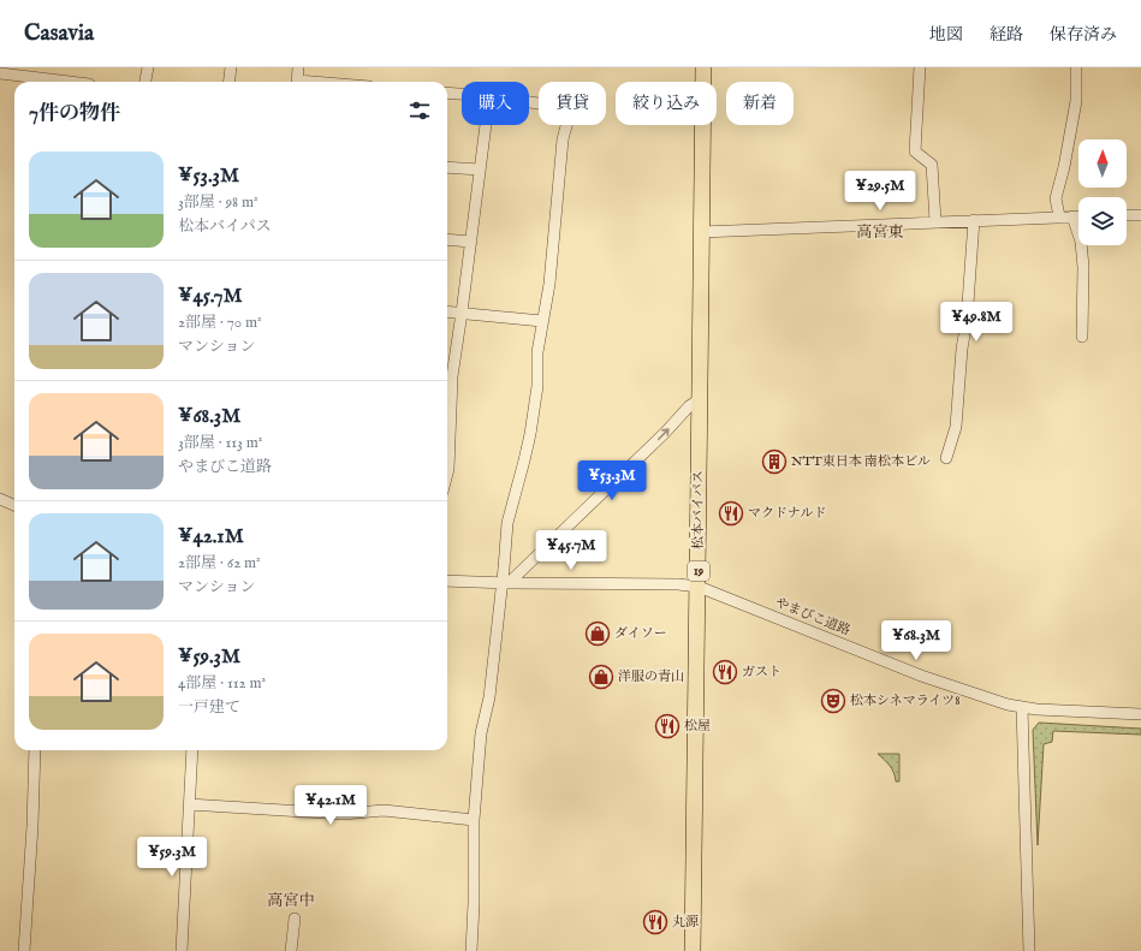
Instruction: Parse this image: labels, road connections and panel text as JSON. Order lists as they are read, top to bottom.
{
  "streets": {
    "highway": ["松本バイパス", "19"],
    "street": ["やまびこ道路"]
  },
  "crossings": [
    ["松本バイパス", "やまびこ道路"]
  ],
  "districts": ["高宮東", "高宮中"],
  "places": {
    "building": ["NTT東日本 南松本ビル"],
    "restaurant": [
      "マクドナルド",
      "ガスト",
      "松屋",
      "丸源"
    ],
    "shop": ["ダイソー", "洋服の青山"],
    "theatre": ["松本シネマライツ8"]
  },
  "north": "top",
  "page": {
    "header": "Casavia",
    "nav": ["地図", "経路", "保存済み"],
    "chip": [
      "購入",
      "賃貸",
      "絞り込み",
      "新着"
    ],
    "heading": "7件の物件",
    "list": [
      {
        "name": "¥53.3M",
        "note": "3部屋 · 98 m² · 松本バイパス"
      },
      {
        "name": "¥45.7M",
        "note": "2部屋 · 70 m² · マンション"
      },
      {
        "name": "¥68.3M",
        "note": "3部屋 · 113 m² · やまびこ道路"
      },
      {
        "name": "¥42.1M",
        "note": "2部屋 · 62 m² · マンション"
      },
      {
        "name": "¥59.3M",
        "note": "4部屋 · 112 m² · 一戸建て"
      }
    ],
    "price": [
      "¥29.5M",
      "¥49.8M",
      "¥53.3M",
      "¥45.7M",
      "¥68.3M",
      "¥42.1M",
      "¥59.3M"
    ]
  }
}
